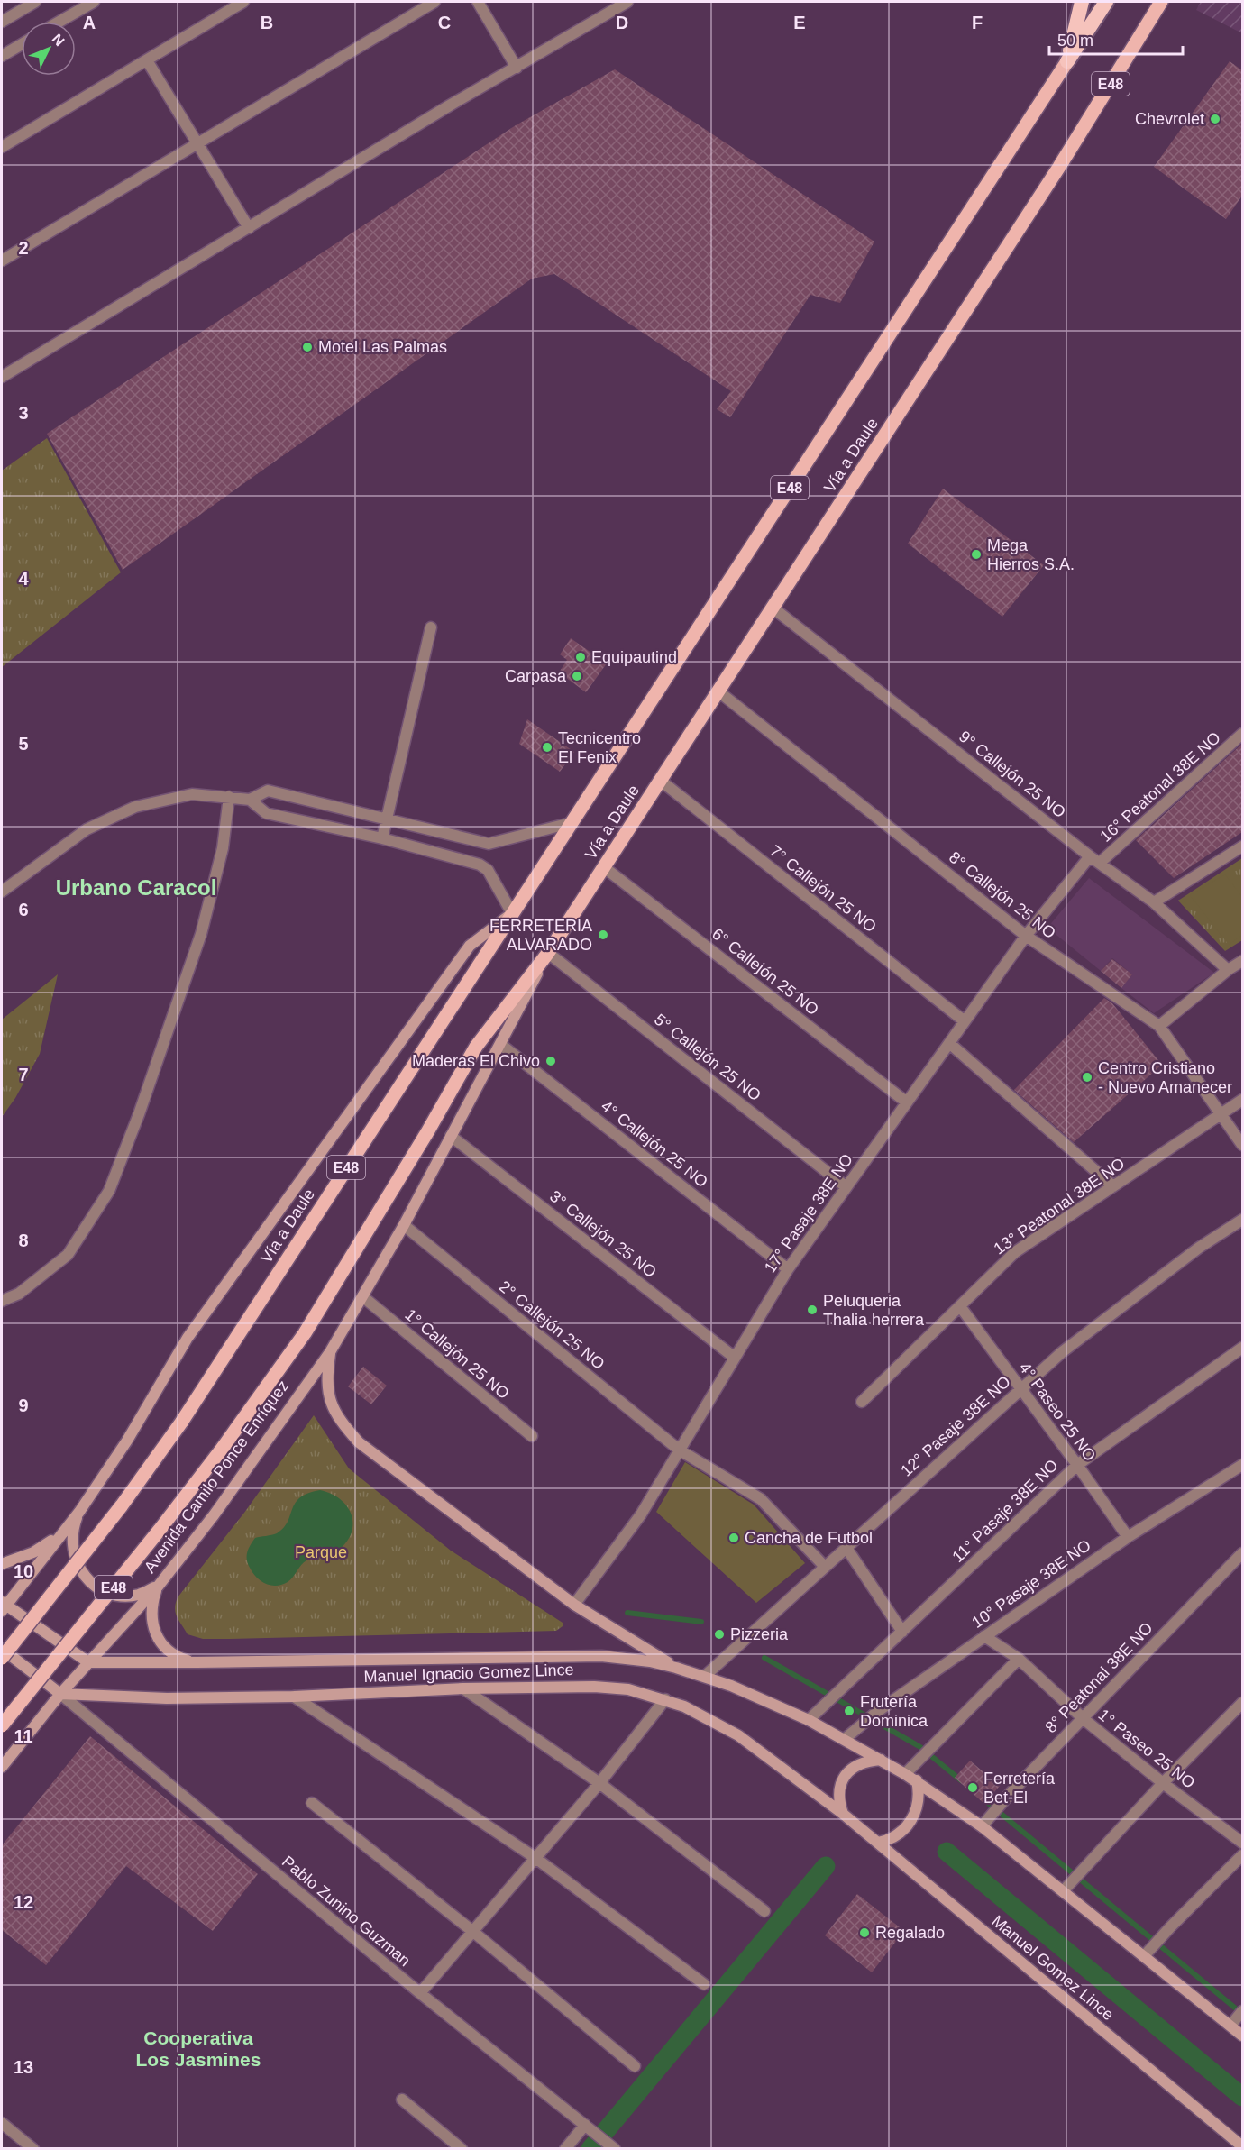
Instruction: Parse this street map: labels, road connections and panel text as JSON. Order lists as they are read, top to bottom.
{
  "streets": {
    "highway": ["E48", "Vía a Daule"],
    "main road": ["Avenida Camilo Ponce Enríquez", "Manuel Ignacio Gomez Lince", "Manuel Gomez Lince"],
    "street": [
      "9° Callejón 25 NO",
      "16° Peatonal 38E NO",
      "7° Callejón 25 NO",
      "8° Callejón 25 NO",
      "6° Callejón 25 NO",
      "5° Callejón 25 NO",
      "4° Callejón 25 NO",
      "13° Peatonal 38E NO",
      "17° Pasaje 38E NO",
      "3° Callejón 25 NO",
      "2° Callejón 25 NO",
      "1° Callejón 25 NO",
      "4° Paseo 25 NO",
      "12° Pasaje 38E NO",
      "11° Pasaje 38E NO",
      "10° Pasaje 38E NO",
      "8° Peatonal 38E NO",
      "1° Paseo 25 NO",
      "Pablo Zunino Guzman"
    ]
  },
  "crossings": [
    ["E48", "Vía a Daule"],
    ["Vía a Daule", "9° Callejón 25 NO"],
    ["Vía a Daule", "7° Callejón 25 NO"],
    ["Vía a Daule", "8° Callejón 25 NO"],
    ["Vía a Daule", "6° Callejón 25 NO"],
    ["Vía a Daule", "5° Callejón 25 NO"],
    ["Vía a Daule", "4° Callejón 25 NO"],
    ["Vía a Daule", "3° Callejón 25 NO"],
    ["Vía a Daule", "2° Callejón 25 NO"],
    ["Vía a Daule", "1° Callejón 25 NO"],
    ["Vía a Daule", "Avenida Camilo Ponce Enríquez"],
    ["9° Callejón 25 NO", "16° Peatonal 38E NO"],
    ["9° Callejón 25 NO", "17° Pasaje 38E NO"],
    ["7° Callejón 25 NO", "17° Pasaje 38E NO"],
    ["8° Callejón 25 NO", "13° Peatonal 38E NO"],
    ["8° Callejón 25 NO", "17° Pasaje 38E NO"],
    ["6° Callejón 25 NO", "17° Pasaje 38E NO"],
    ["5° Callejón 25 NO", "17° Pasaje 38E NO"],
    ["4° Callejón 25 NO", "17° Pasaje 38E NO"],
    ["13° Peatonal 38E NO", "4° Paseo 25 NO"],
    ["17° Pasaje 38E NO", "3° Callejón 25 NO"],
    ["17° Pasaje 38E NO", "2° Callejón 25 NO"],
    ["2° Callejón 25 NO", "12° Pasaje 38E NO"],
    ["4° Paseo 25 NO", "12° Pasaje 38E NO"],
    ["4° Paseo 25 NO", "11° Pasaje 38E NO"],
    ["4° Paseo 25 NO", "10° Pasaje 38E NO"],
    ["12° Pasaje 38E NO", "Manuel Ignacio Gomez Lince"],
    ["Avenida Camilo Ponce Enríquez", "Manuel Ignacio Gomez Lince"],
    ["Avenida Camilo Ponce Enríquez", "Pablo Zunino Guzman"],
    ["11° Pasaje 38E NO", "Manuel Ignacio Gomez Lince"],
    ["10° Pasaje 38E NO", "Manuel Ignacio Gomez Lince"],
    ["10° Pasaje 38E NO", "1° Paseo 25 NO"],
    ["Manuel Ignacio Gomez Lince", "Pablo Zunino Guzman"],
    ["Manuel Ignacio Gomez Lince", "Manuel Gomez Lince"],
    ["8° Peatonal 38E NO", "1° Paseo 25 NO"]
  ],
  "districts": ["Urbano Caracol", "Cooperativa Los Jasmines"],
  "parks": ["Parque"],
  "places": [
    "Chevrolet",
    "Motel Las Palmas",
    "Mega Hierros S.A.",
    "Equipautind",
    "Carpasa",
    "Tecnicentro El Fenix",
    "FERRETERIA ALVARADO",
    "Maderas El Chivo",
    "Centro Cristiano - Nuevo Amanecer",
    "Peluqueria Thalia herrera",
    "Cancha de Futbol",
    "Pizzeria",
    "Frutería Dominica",
    "Ferretería Bet-El",
    "Regalado"
  ],
  "scale_bar": "50 m",
  "north": "top right",
  "grid": {
    "columns": [
      "A",
      "B",
      "C",
      "D",
      "E",
      "F"
    ],
    "rows": [
      "2",
      "3",
      "4",
      "5",
      "6",
      "7",
      "8",
      "9",
      "10",
      "11",
      "12",
      "13"
    ]
  }
}
